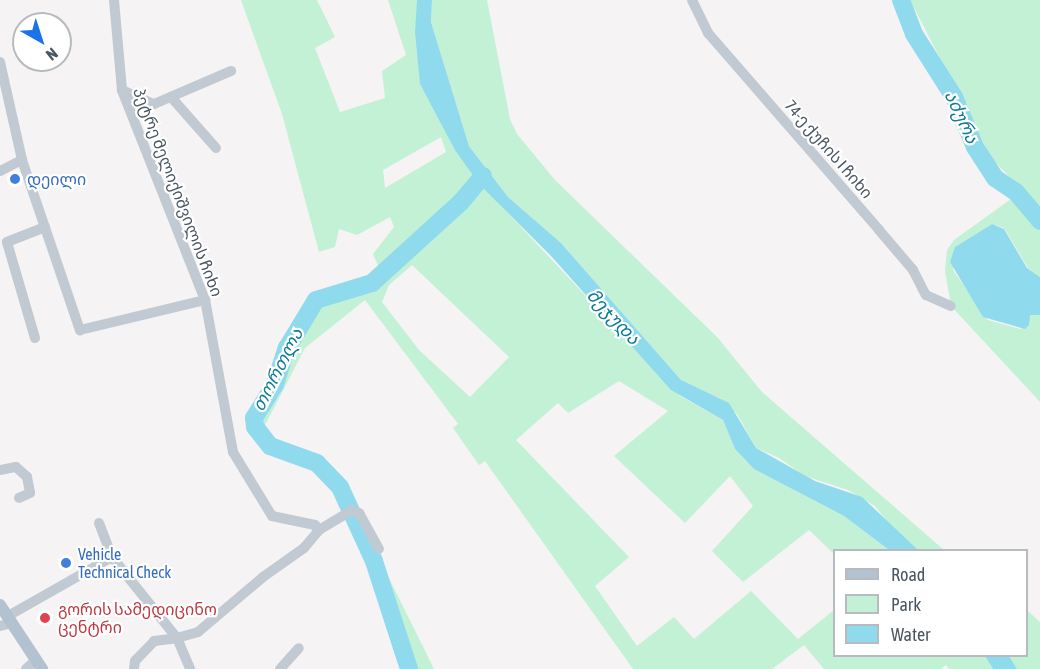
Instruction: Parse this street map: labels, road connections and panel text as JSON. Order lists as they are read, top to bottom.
{
  "streets": {
    "street": ["74-ე ქუჩის I ჩიხი", "პეტრე მელიქიშვილის ჩიხი"]
  },
  "water": ["აძურა", "მეჯუდა", "თორთლა"],
  "places": ["დეილი", "Vehicle Technical Check", "გორის სამედიცინო ცენტრი"],
  "legend": ["Road", "Park", "Water"],
  "north": "bottom right"
}
